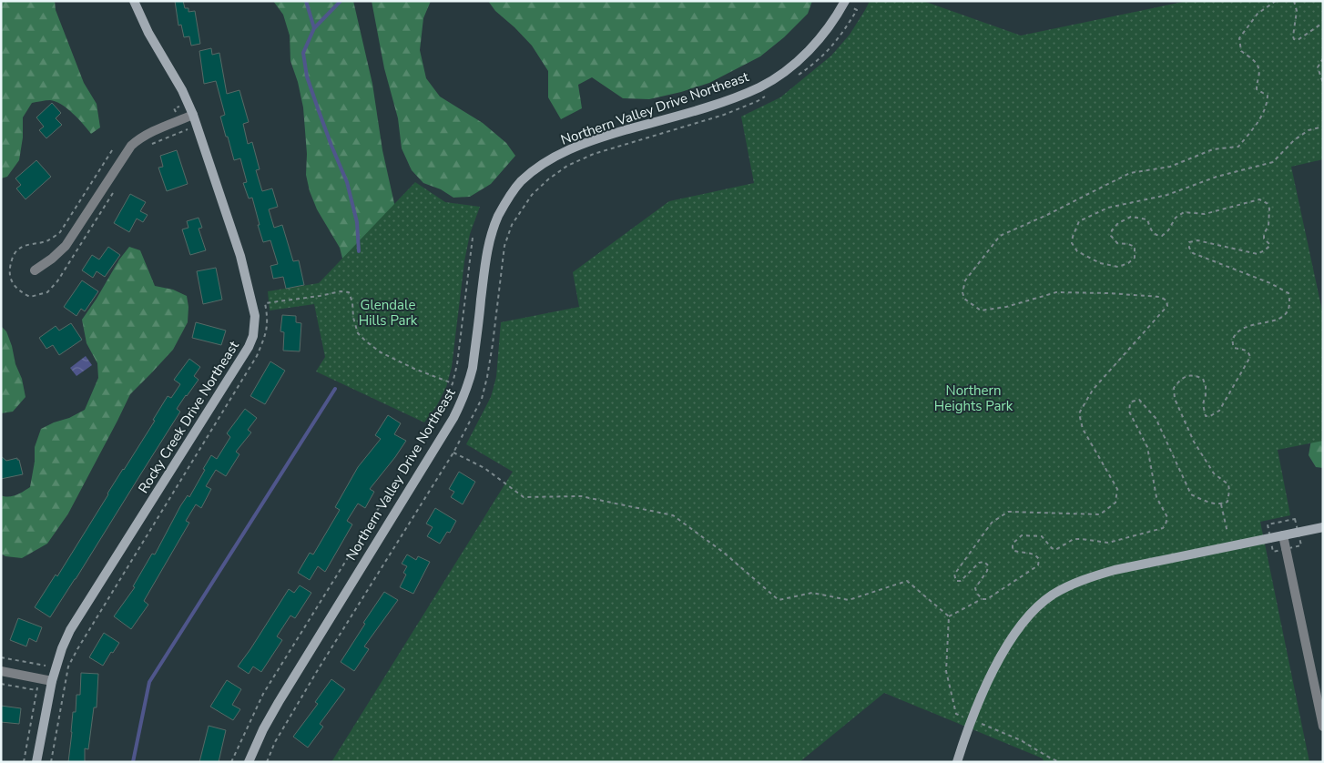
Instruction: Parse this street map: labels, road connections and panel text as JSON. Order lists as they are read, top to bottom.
{
  "streets": {
    "street": ["Northern Valley Drive Northeast", "Rocky Creek Drive Northeast"]
  },
  "parks": ["Glendale Hills Park", "Northern Heights Park"]
}
